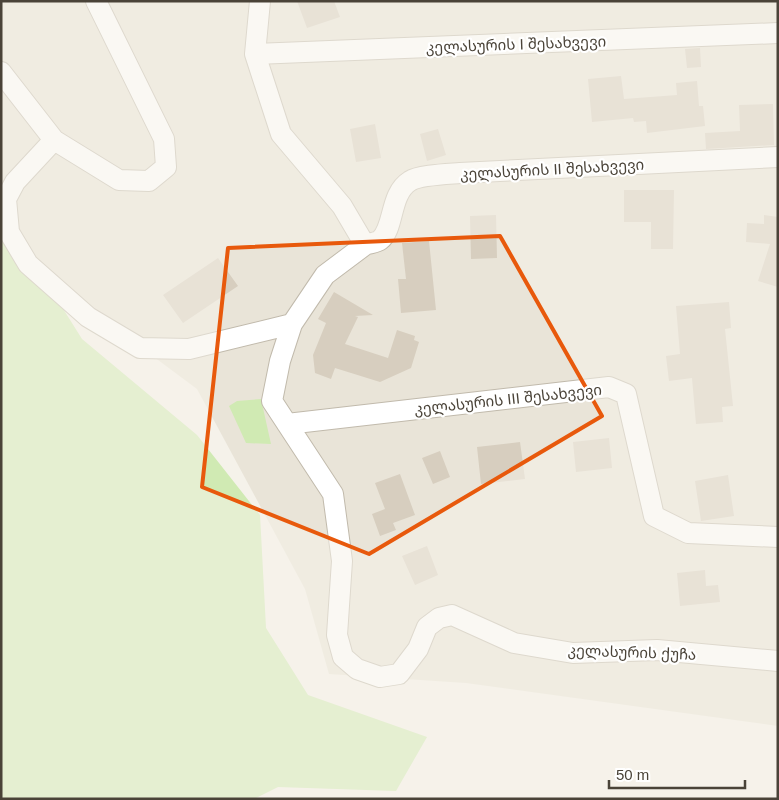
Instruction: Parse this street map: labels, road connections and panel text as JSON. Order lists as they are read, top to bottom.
{
  "streets": {
    "street": [
      "კელასურის I შესახვევი",
      "კელასურის II შესახვევი",
      "კელასურის III შესახვევი",
      "კელასურის ქუჩა"
    ]
  },
  "crossings": [
    ["კელასურის II შესახვევი", "კელასურის ქუჩა"],
    ["კელასურის III შესახვევი", "კელასურის ქუჩა"]
  ],
  "scale_bar": "50 m"
}
